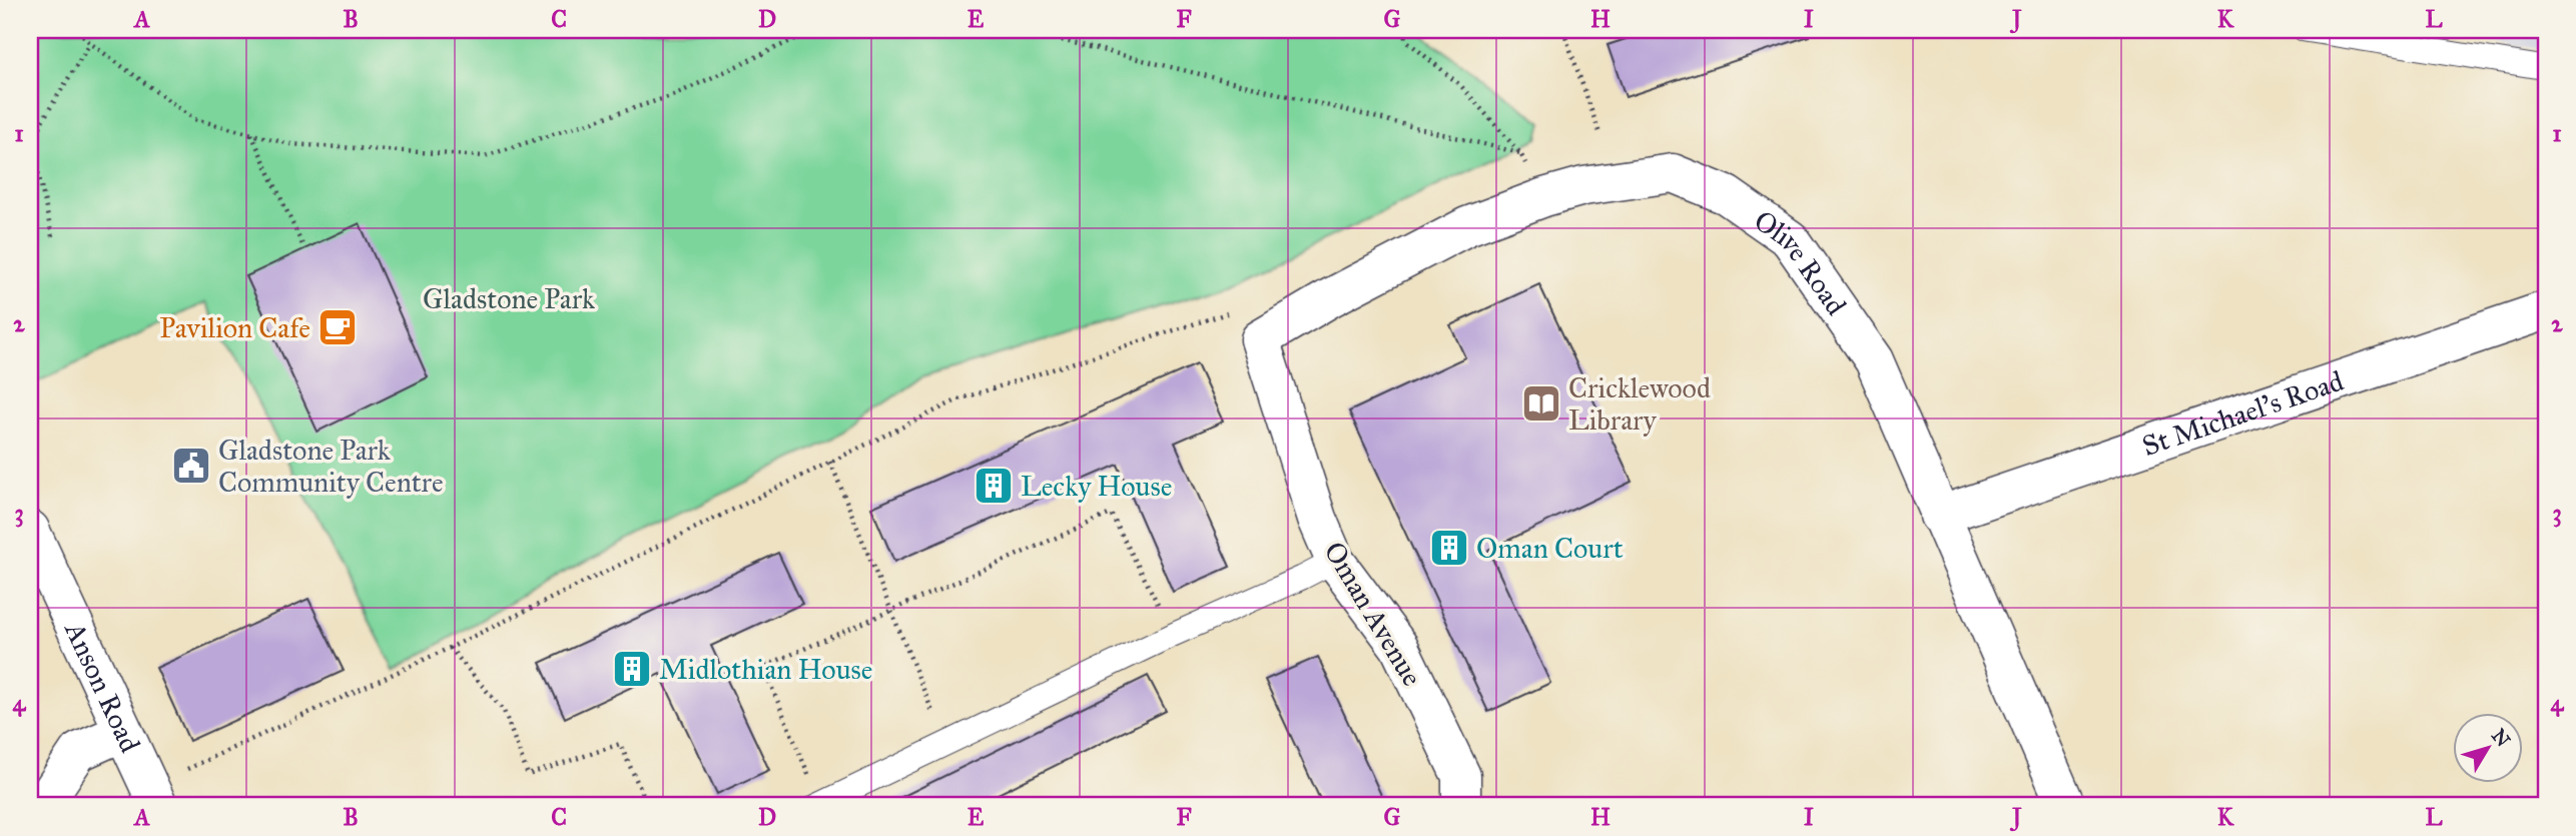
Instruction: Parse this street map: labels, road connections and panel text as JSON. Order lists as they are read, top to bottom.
{
  "streets": {
    "street": [
      "Olive Road",
      "St Michael's Road",
      "Oman Avenue",
      "Anson Road"
    ]
  },
  "crossings": [
    ["Olive Road", "St Michael's Road"],
    ["Olive Road", "Oman Avenue"]
  ],
  "parks": ["Gladstone Park"],
  "places": {
    "cafe": ["Pavilion Cafe"],
    "library": ["Cricklewood Library"],
    "public building": ["Gladstone Park Community Centre"],
    "building": ["Lecky House", "Oman Court", "Midlothian House"]
  },
  "north": "top right",
  "grid": {
    "columns": [
      "A",
      "B",
      "C",
      "D",
      "E",
      "F",
      "G",
      "H",
      "I",
      "J",
      "K",
      "L"
    ],
    "rows": [
      "1",
      "2",
      "3",
      "4"
    ]
  }
}
